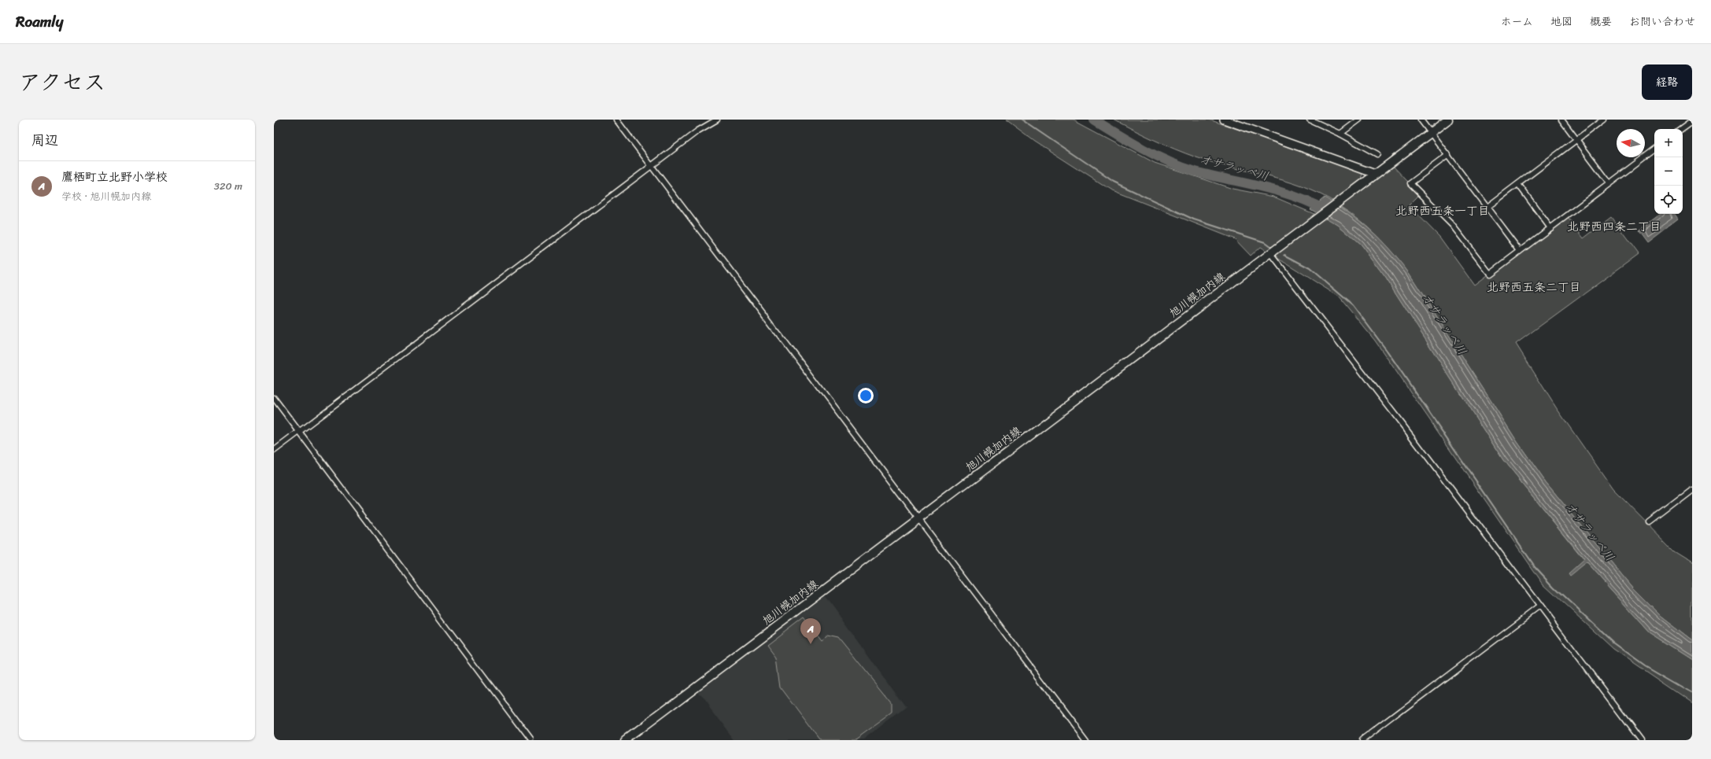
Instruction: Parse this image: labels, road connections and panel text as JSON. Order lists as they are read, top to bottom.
{
  "streets": {
    "main road": ["旭川幌加内線"]
  },
  "districts": ["北野西五条一丁目", "北野西四条二丁目", "北野西五条二丁目"],
  "water": ["オサラッペ川"],
  "north": "left",
  "page": {
    "header": "Roamly",
    "nav": [
      "ホーム",
      "地図",
      "概要",
      "お問い合わせ"
    ],
    "title": "アクセス",
    "buttons": "経路",
    "heading": "周辺",
    "map_buttons": ["+", "−"],
    "list": [
      {
        "mark": "A",
        "name": "鷹栖町立北野小学校",
        "note": "学校 · 旭川幌加内線",
        "value": "320 m"
      }
    ],
    "pins": "A"
  }
}
